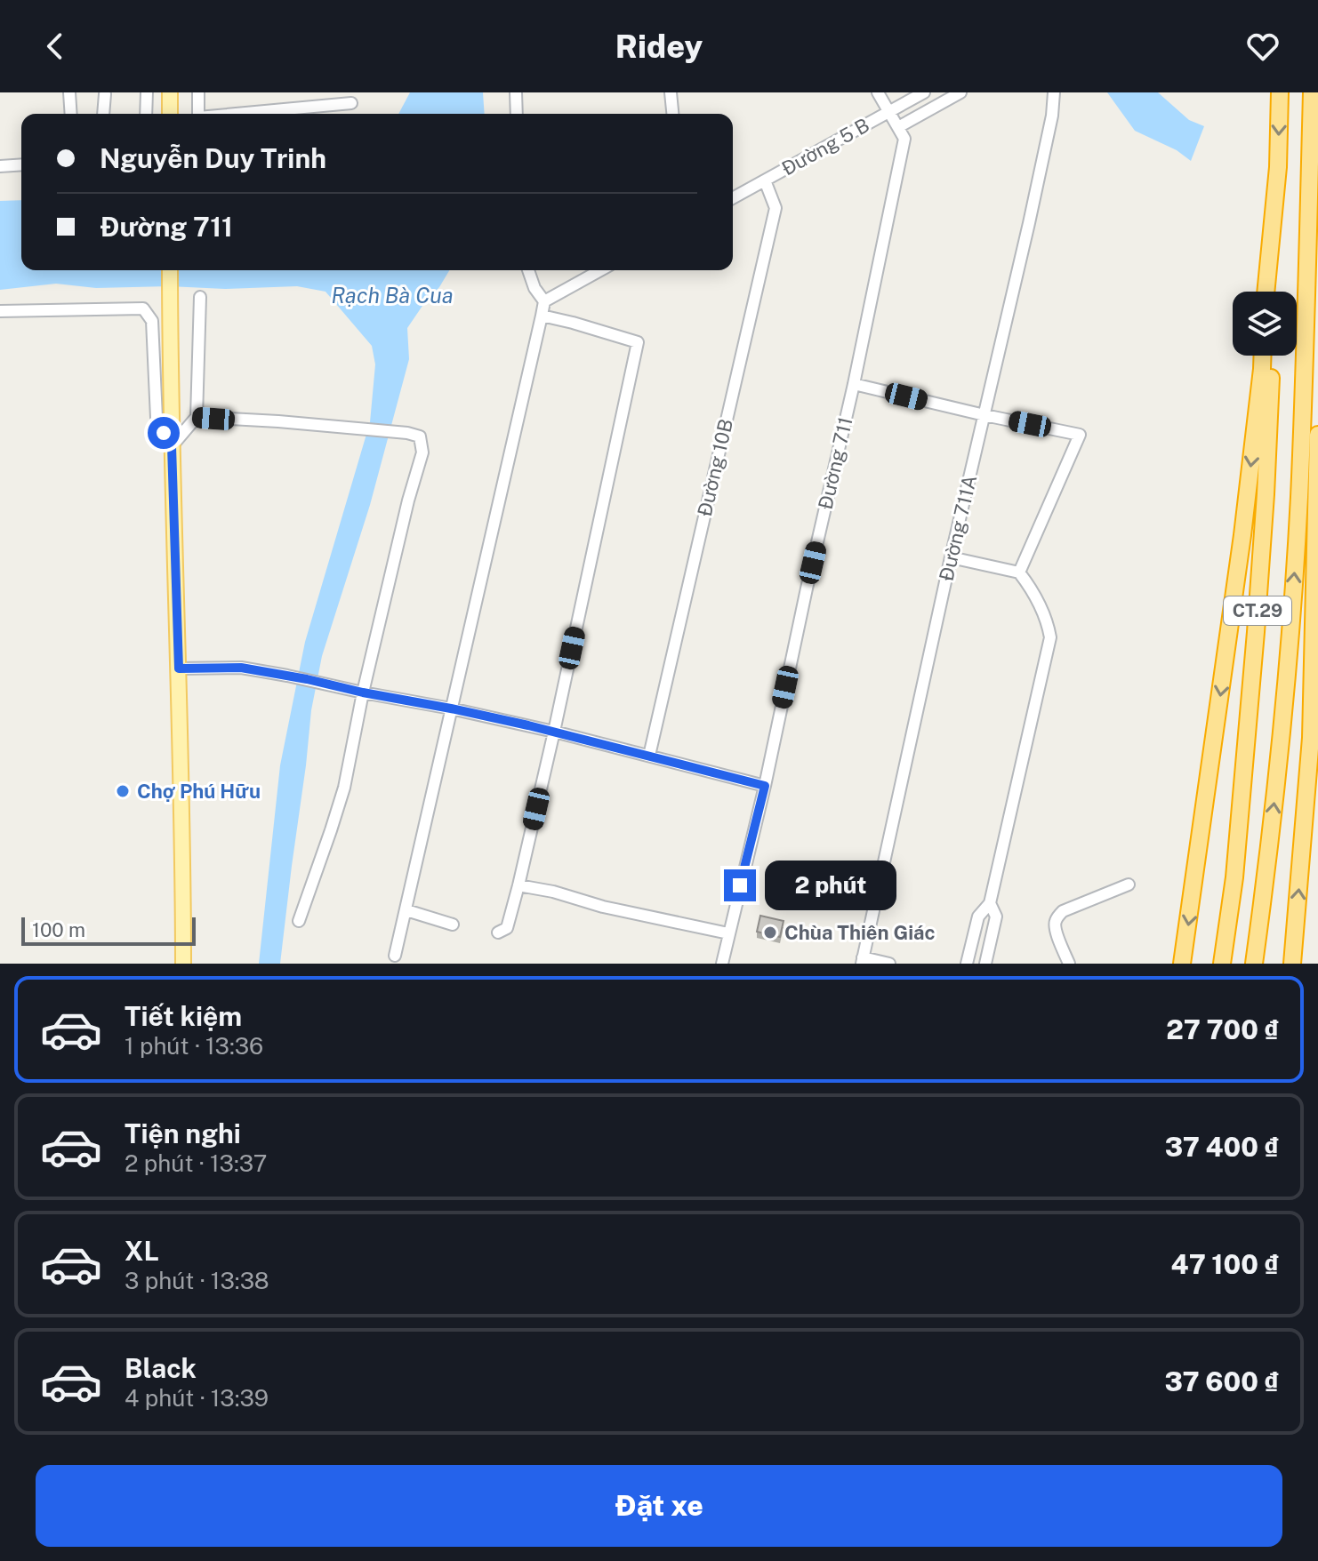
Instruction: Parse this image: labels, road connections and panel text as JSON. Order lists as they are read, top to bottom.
{
  "streets": {
    "highway": ["CT.29"],
    "street": [
      "Đường 5 B",
      "Đường 711",
      "Đường 10B",
      "Đường 711A"
    ]
  },
  "crossings": [
    ["Đường 5 B", "Đường 711"],
    ["Đường 5 B", "Đường 10B"]
  ],
  "water": ["Rạch Bà Cua"],
  "places": ["Chợ Phú Hữu", "Chùa Thiên Giác"],
  "scale_bar": "100 m",
  "page": {
    "header": "Ridey",
    "banner": ["Nguyễn Duy Trinh", "Đường 711"],
    "bubble": "2 phút",
    "scale": "100 m",
    "list": [
      {
        "name": "Tiết kiệm",
        "note": "1 phút · 13:36",
        "value": "27 700 ₫"
      },
      {
        "name": "Tiện nghi",
        "note": "2 phút · 13:37",
        "value": "37 400 ₫"
      },
      {
        "name": "XL",
        "note": "3 phút · 13:38",
        "value": "47 100 ₫"
      },
      {
        "name": "Black",
        "note": "4 phút · 13:39",
        "value": "37 600 ₫"
      }
    ],
    "buttons": "Đặt xe"
  }
}
